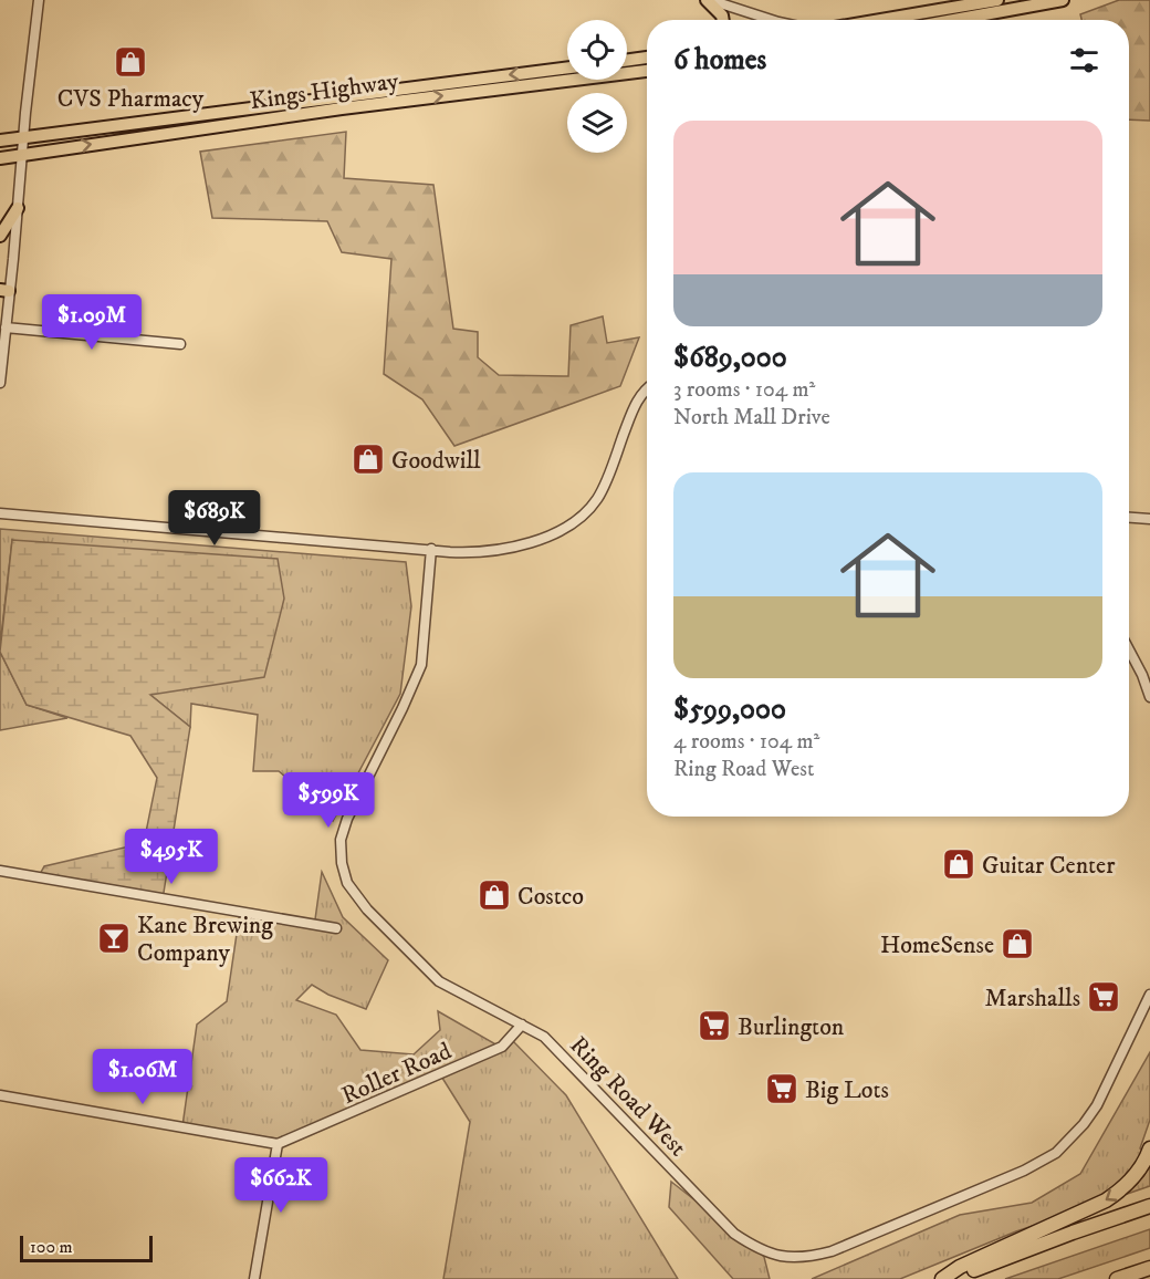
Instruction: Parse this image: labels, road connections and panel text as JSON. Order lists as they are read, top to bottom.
{
  "streets": {
    "main road": ["Kings Highway"],
    "street": ["Roller Road", "Ring Road West"]
  },
  "crossings": [
    ["Roller Road", "Ring Road West"]
  ],
  "places": {
    "shop": [
      "CVS Pharmacy",
      "Goodwill",
      "Guitar Center",
      "Costco",
      "HomeSense"
    ],
    "bar": ["Kane Brewing Company"],
    "supermarket": ["Marshalls", "Burlington", "Big Lots"]
  },
  "scale_bar": "100 m",
  "page": {
    "heading": "6 homes",
    "list": [
      {
        "name": "$689,000",
        "note": "3 rooms · 104 m² · North Mall Drive"
      },
      {
        "name": "$599,000",
        "note": "4 rooms · 104 m² · Ring Road West"
      }
    ],
    "price": [
      "$1.09M",
      "$689K",
      "$599K",
      "$495K",
      "$1.06M",
      "$662K"
    ],
    "scale": "100 m"
  }
}
